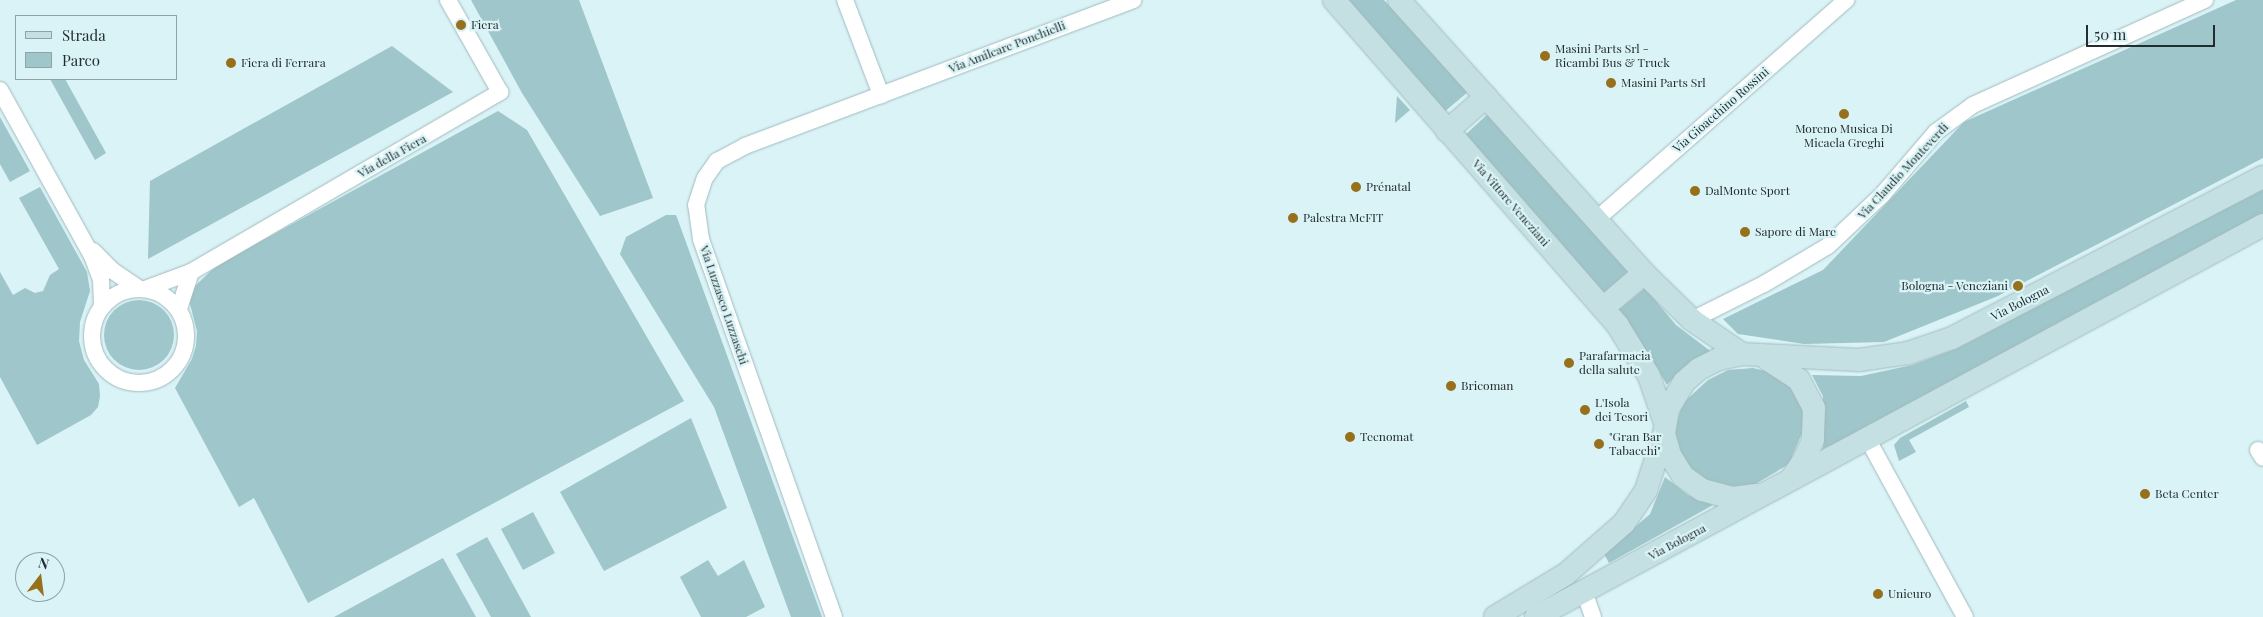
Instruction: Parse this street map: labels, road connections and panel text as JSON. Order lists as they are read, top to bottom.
{
  "streets": {
    "main road": ["Via Vittore Veneziani", "Via Bologna"],
    "street": [
      "Via Amilcare Ponchielli",
      "Via Gioacchino Rossini",
      "Via della Fiera",
      "Via Claudio Monteverdi",
      "Via Luzzasco Luzzaschi"
    ]
  },
  "crossings": [
    ["Via Amilcare Ponchielli", "Via Luzzasco Luzzaschi"],
    ["Via Vittore Veneziani", "Via Bologna"]
  ],
  "places": [
    "Fiera",
    "Masini Parts Srl - Ricambi Bus & Truck",
    "Fiera di Ferrara",
    "Masini Parts Srl",
    "Moreno Musica Di Micaela Greghi",
    "Prénatal",
    "DalMonte Sport",
    "Palestra McFIT",
    "Sapore di Mare",
    "Bologna - Veneziani",
    "Parafarmacia della salute",
    "Bricoman",
    "L'Isola dei Tesori",
    "Tecnomat",
    "\"Gran Bar Tabacchi\"",
    "Beta Center",
    "Unieuro"
  ],
  "legend": ["Strada", "Parco"],
  "scale_bar": "50 m",
  "north": "top"
}
